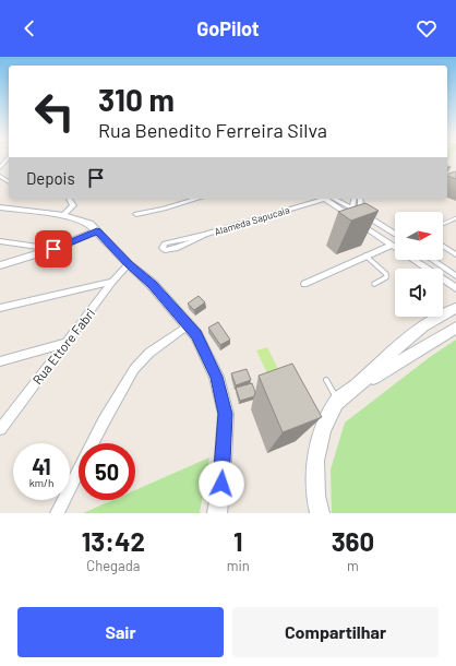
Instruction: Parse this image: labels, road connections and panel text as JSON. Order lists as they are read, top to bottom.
{
  "streets": {
    "street": ["Alameda Sapucaia", "Rua Ettore Fabri"]
  },
  "north": "right",
  "page": {
    "header": "GoPilot",
    "turn": ["310 m", "Rua Benedito Ferreira Silva"],
    "then": "Depois",
    "speed": "41 km/h",
    "limit": "50",
    "eta": [
      "13:42",
      "Chegada",
      "1",
      "min",
      "360",
      "m"
    ],
    "buttons": ["Sair", "Compartilhar"]
  }
}
